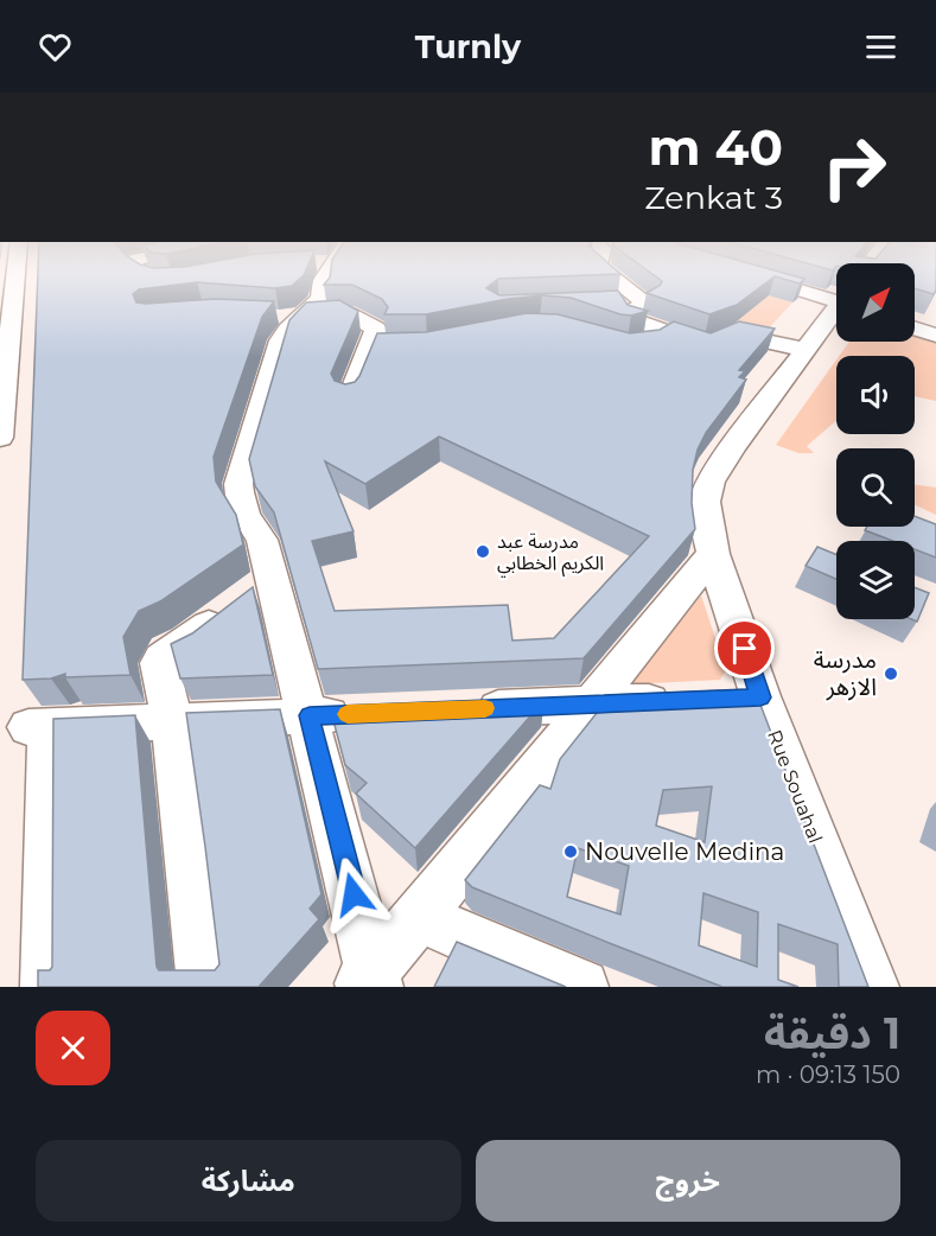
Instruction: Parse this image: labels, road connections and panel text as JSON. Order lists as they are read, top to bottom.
{
  "streets": {
    "street": ["Rue Souahal"]
  },
  "places": ["مدرسة عبد الكريم الخطابي", "مدرسة الازهر", "Nouvelle Medina"],
  "north": "top right",
  "page": {
    "header": "Turnly",
    "turn": ["40 m", "Zenkat 3"],
    "heading": ["1 دقيقة", "150 m · 09:13"],
    "buttons": ["خروج", "مشاركة"]
  }
}
